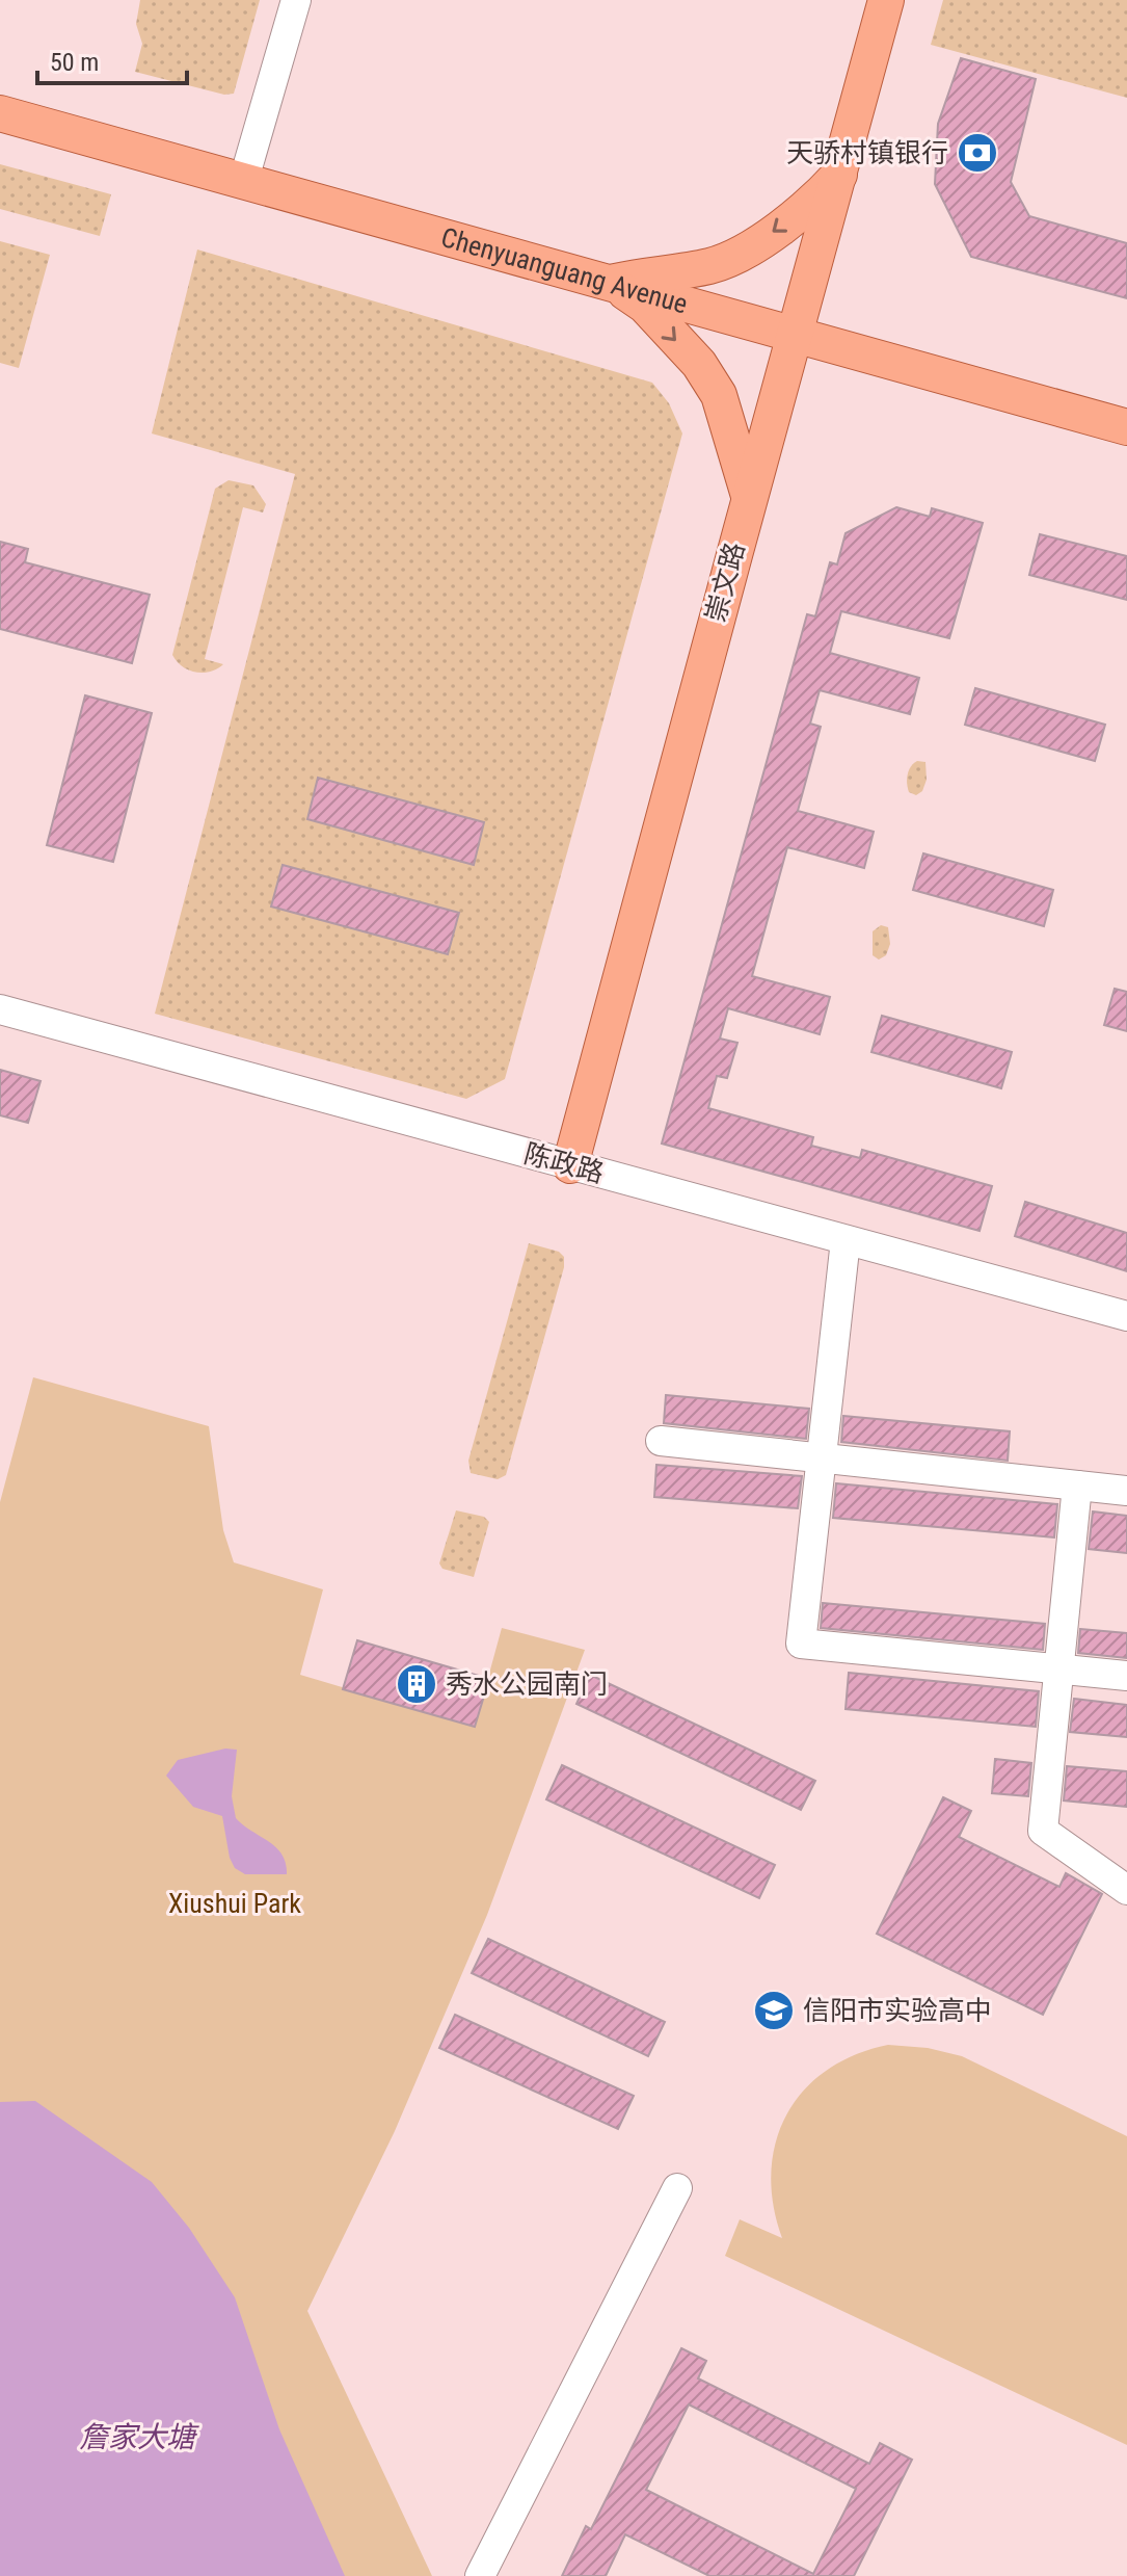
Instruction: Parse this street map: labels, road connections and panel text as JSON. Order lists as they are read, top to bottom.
{
  "streets": {
    "main road": ["Chenyuanguang Avenue", "崇文路"],
    "street": ["陈政路"]
  },
  "crossings": [
    ["Chenyuanguang Avenue", "崇文路"],
    ["崇文路", "陈政路"]
  ],
  "water": ["詹家大塘"],
  "parks": ["Xiushui Park"],
  "places": {
    "bank": ["天骄村镇银行"],
    "building": ["秀水公园南门"],
    "school or university": ["信阳市实验高中"]
  },
  "scale_bar": "50 m"
}
